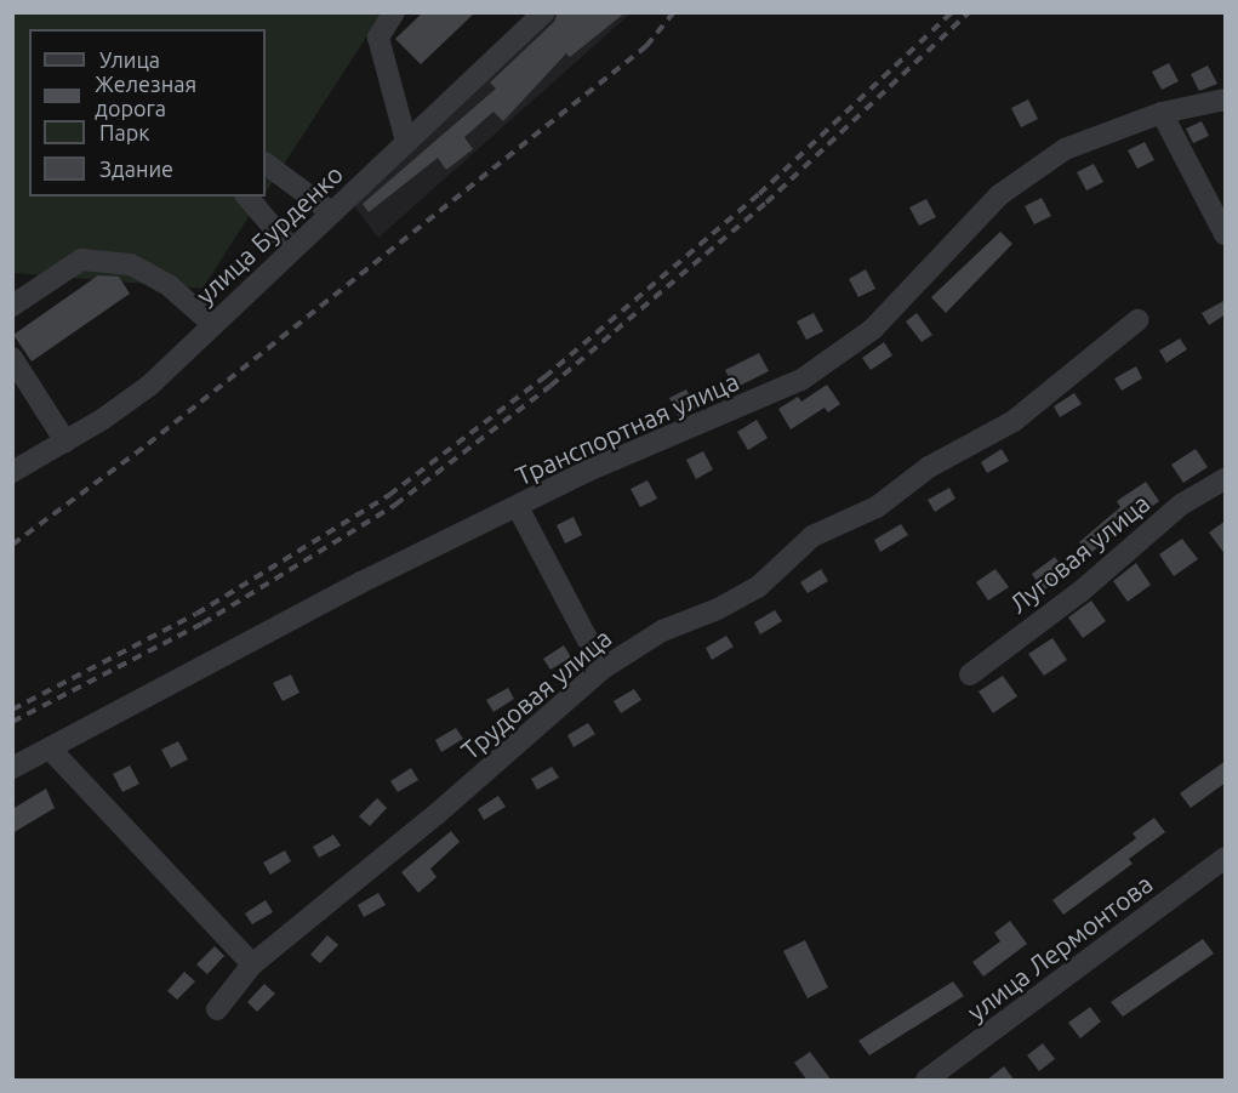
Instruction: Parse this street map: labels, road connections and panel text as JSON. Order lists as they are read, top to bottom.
{
  "streets": {
    "street": [
      "улица Бурденко",
      "Транспортная улица",
      "Луговая улица",
      "Трудовая улица",
      "улица Лермонтова"
    ]
  },
  "legend": [
    "Улица",
    "Железная дорога",
    "Парк",
    "Здание"
  ]
}
